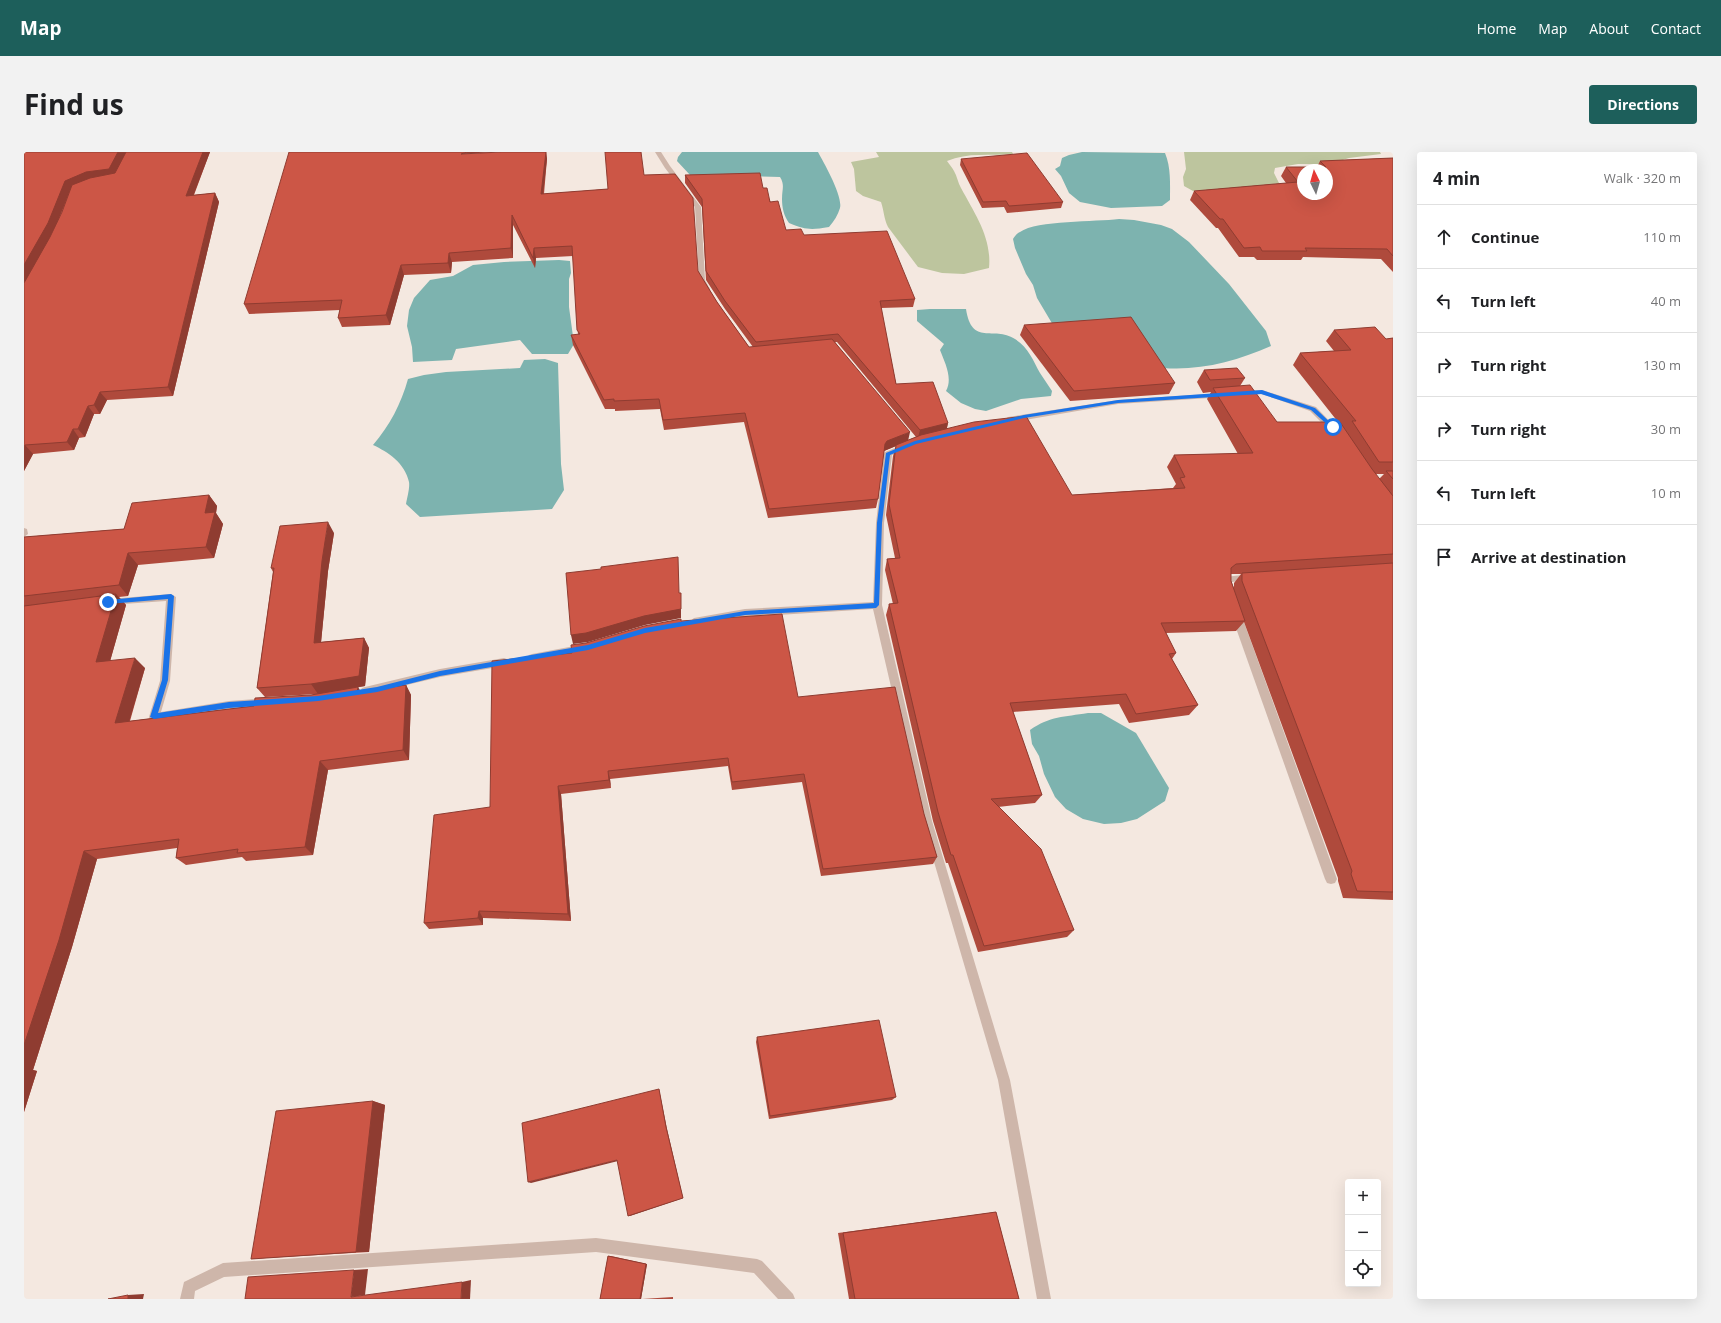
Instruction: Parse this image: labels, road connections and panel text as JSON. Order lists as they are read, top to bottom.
{
  "north": "top",
  "page": {
    "header": "Map",
    "nav": [
      "Home",
      "Map",
      "About",
      "Contact"
    ],
    "title": "Find us",
    "buttons": "Directions",
    "heading": ["4 min", "Walk · 320 m"],
    "list": [
      ["Continue", "110 m"],
      ["Turn left", "40 m"],
      ["Turn right", "130 m"],
      ["Turn right", "30 m"],
      ["Turn left", "10 m"],
      "Arrive at destination"
    ],
    "map_buttons": ["+", "−"]
  }
}
